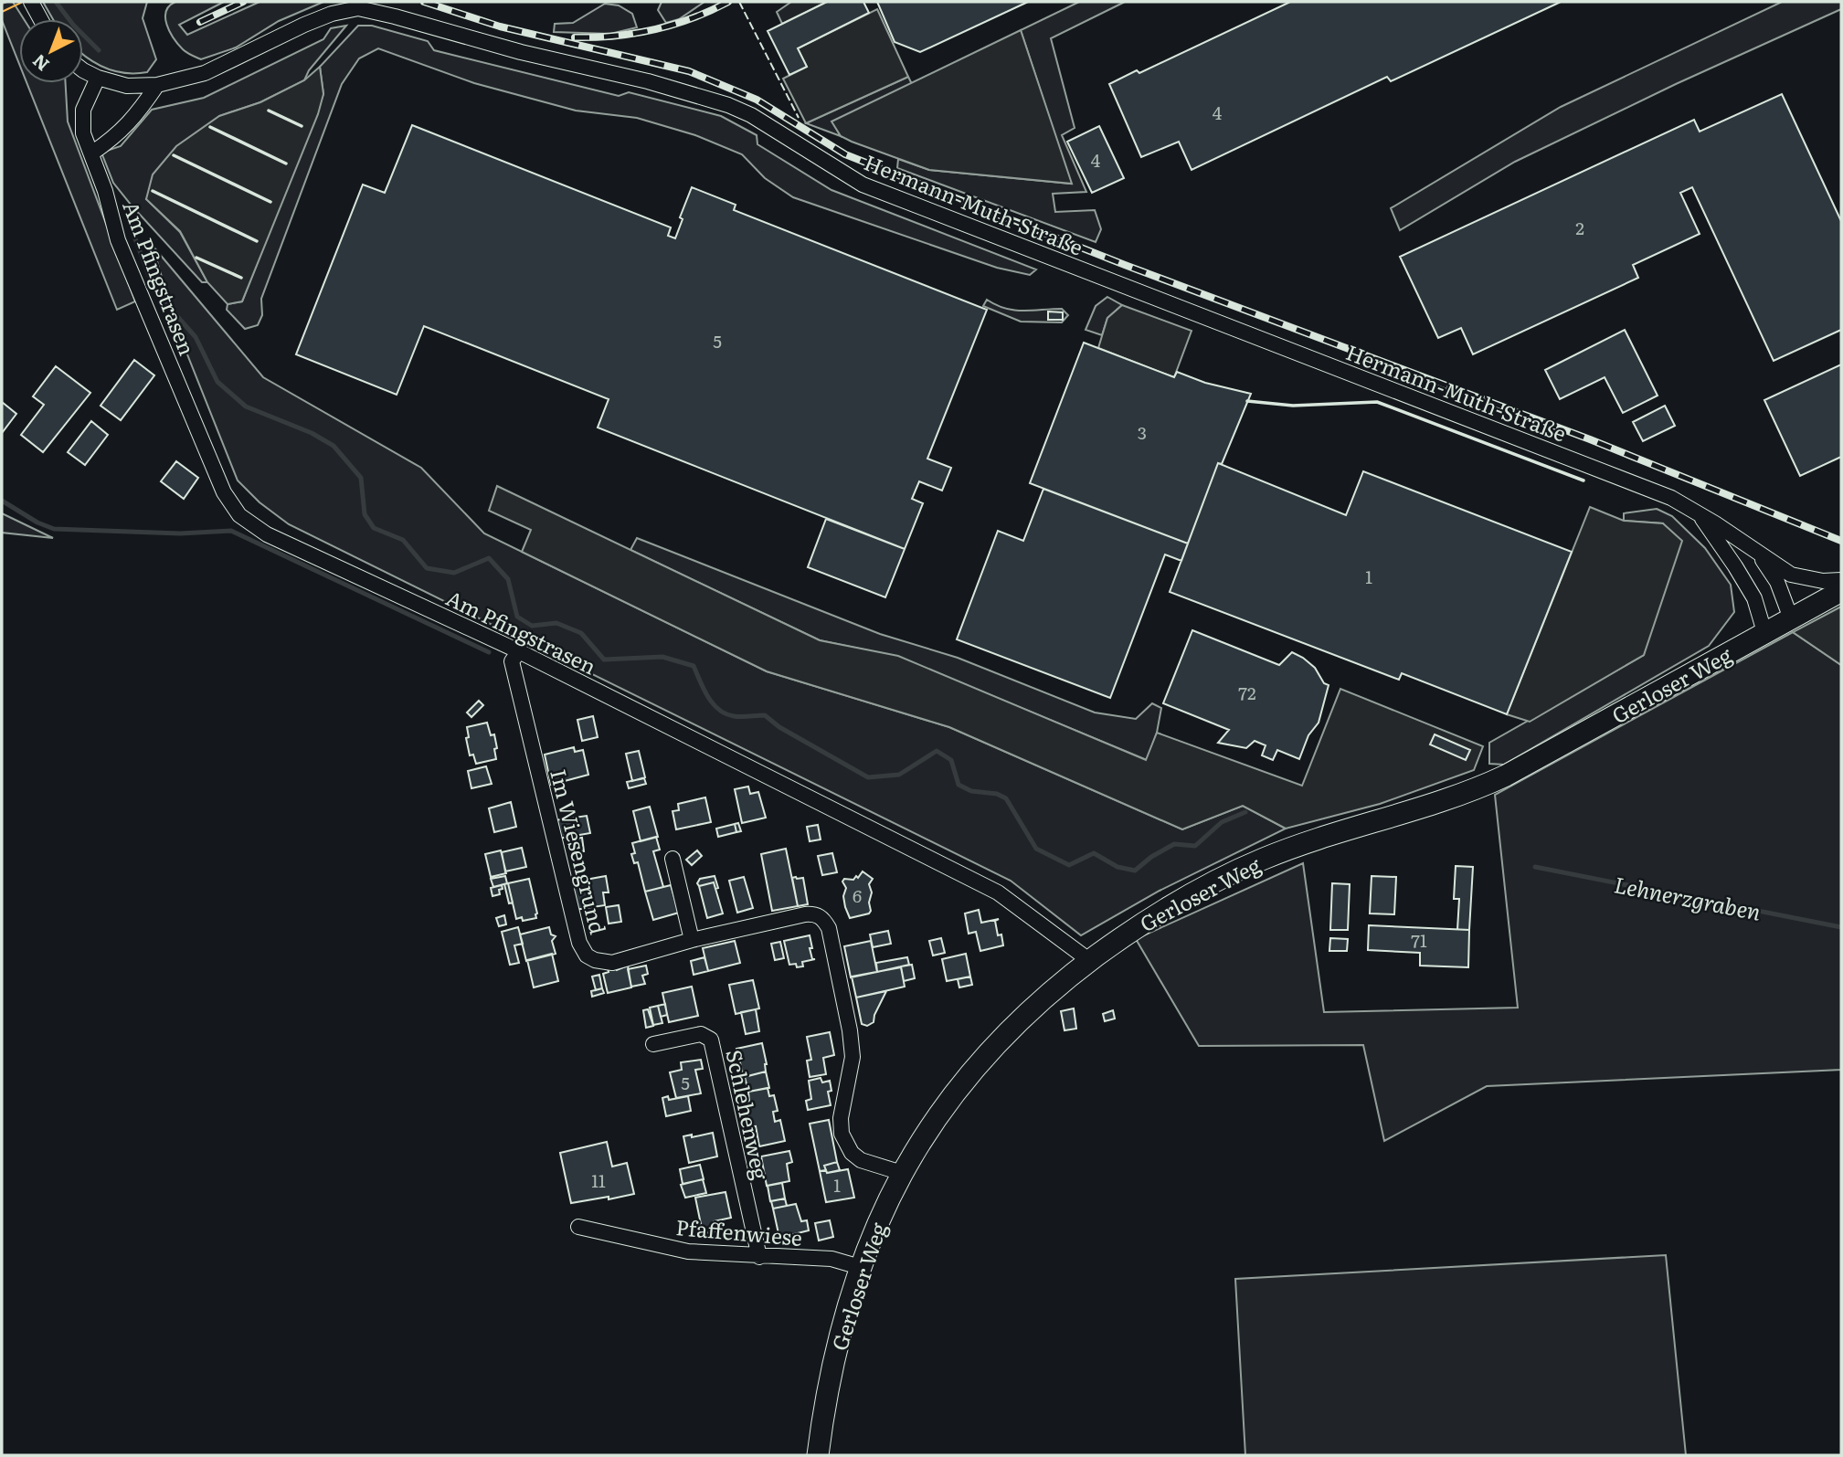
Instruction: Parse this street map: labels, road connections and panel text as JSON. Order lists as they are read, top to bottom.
{
  "streets": {
    "street": [
      "Hermann-Muth-Straße",
      "Am Pfingstrasen",
      "Gerloser Weg",
      "Im Wiesengrund",
      "Schlehenweg",
      "Pfaffenwiese"
    ]
  },
  "crossings": [
    ["Hermann-Muth-Straße", "Gerloser Weg"],
    ["Am Pfingstrasen", "Gerloser Weg"],
    ["Am Pfingstrasen", "Im Wiesengrund"],
    ["Gerloser Weg", "Im Wiesengrund"],
    ["Gerloser Weg", "Pfaffenwiese"],
    ["Schlehenweg", "Pfaffenwiese"]
  ],
  "water": ["Lehnerzgraben"],
  "house_numbers": [
    "4",
    "4",
    "2",
    "5",
    "3",
    "1",
    "72",
    "6",
    "71",
    "5",
    "11",
    "1"
  ],
  "north": "bottom left"
}
